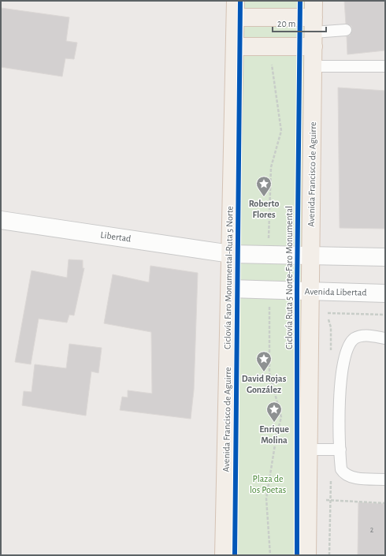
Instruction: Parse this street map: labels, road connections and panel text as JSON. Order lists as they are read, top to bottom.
{
  "streets": {
    "main road": ["Avenida Francisco de Aguirre"],
    "street": ["Libertad", "Avenida Libertad"],
    "cycle path": ["Ciclovía Faro Monumental-Ruta 5 Norte", "Ciclovía Ruta 5 Norte-Faro Monumental"]
  },
  "crossings": [
    ["Avenida Francisco de Aguirre", "Libertad"],
    ["Avenida Francisco de Aguirre", "Avenida Libertad"]
  ],
  "parks": ["Plaza de los Poetas"],
  "places": {
    "place": ["Roberto Flores", "David Rojas González", "Enrique Molina"]
  },
  "house_numbers": ["2"],
  "scale_bar": "20 m"
}
